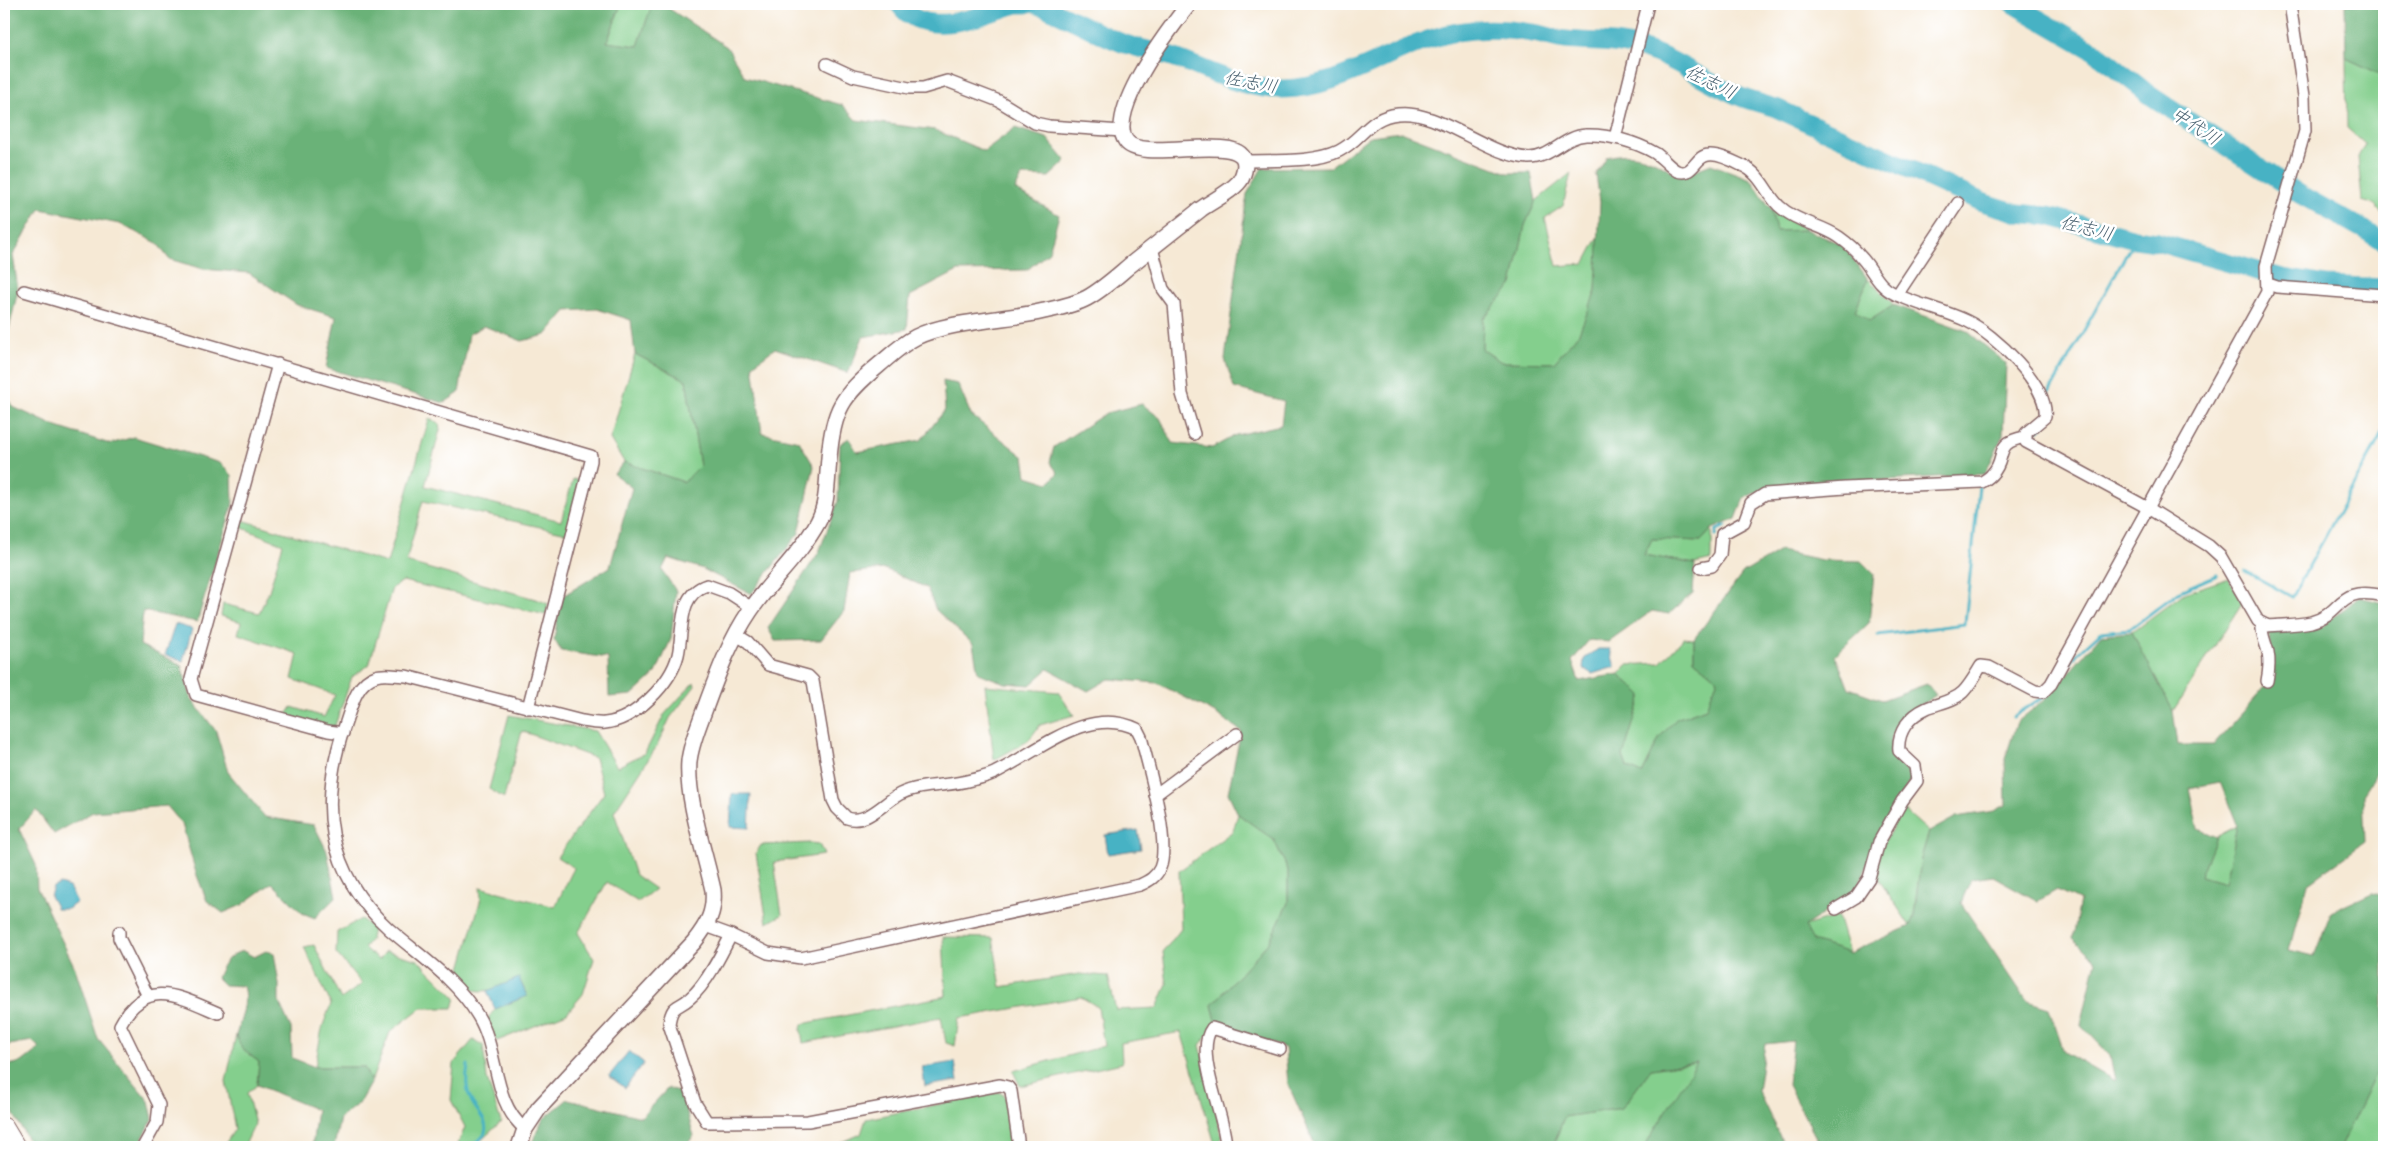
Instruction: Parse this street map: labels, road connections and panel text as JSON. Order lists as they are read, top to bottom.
{
  "water": ["佐志川", "中代川"]
}
